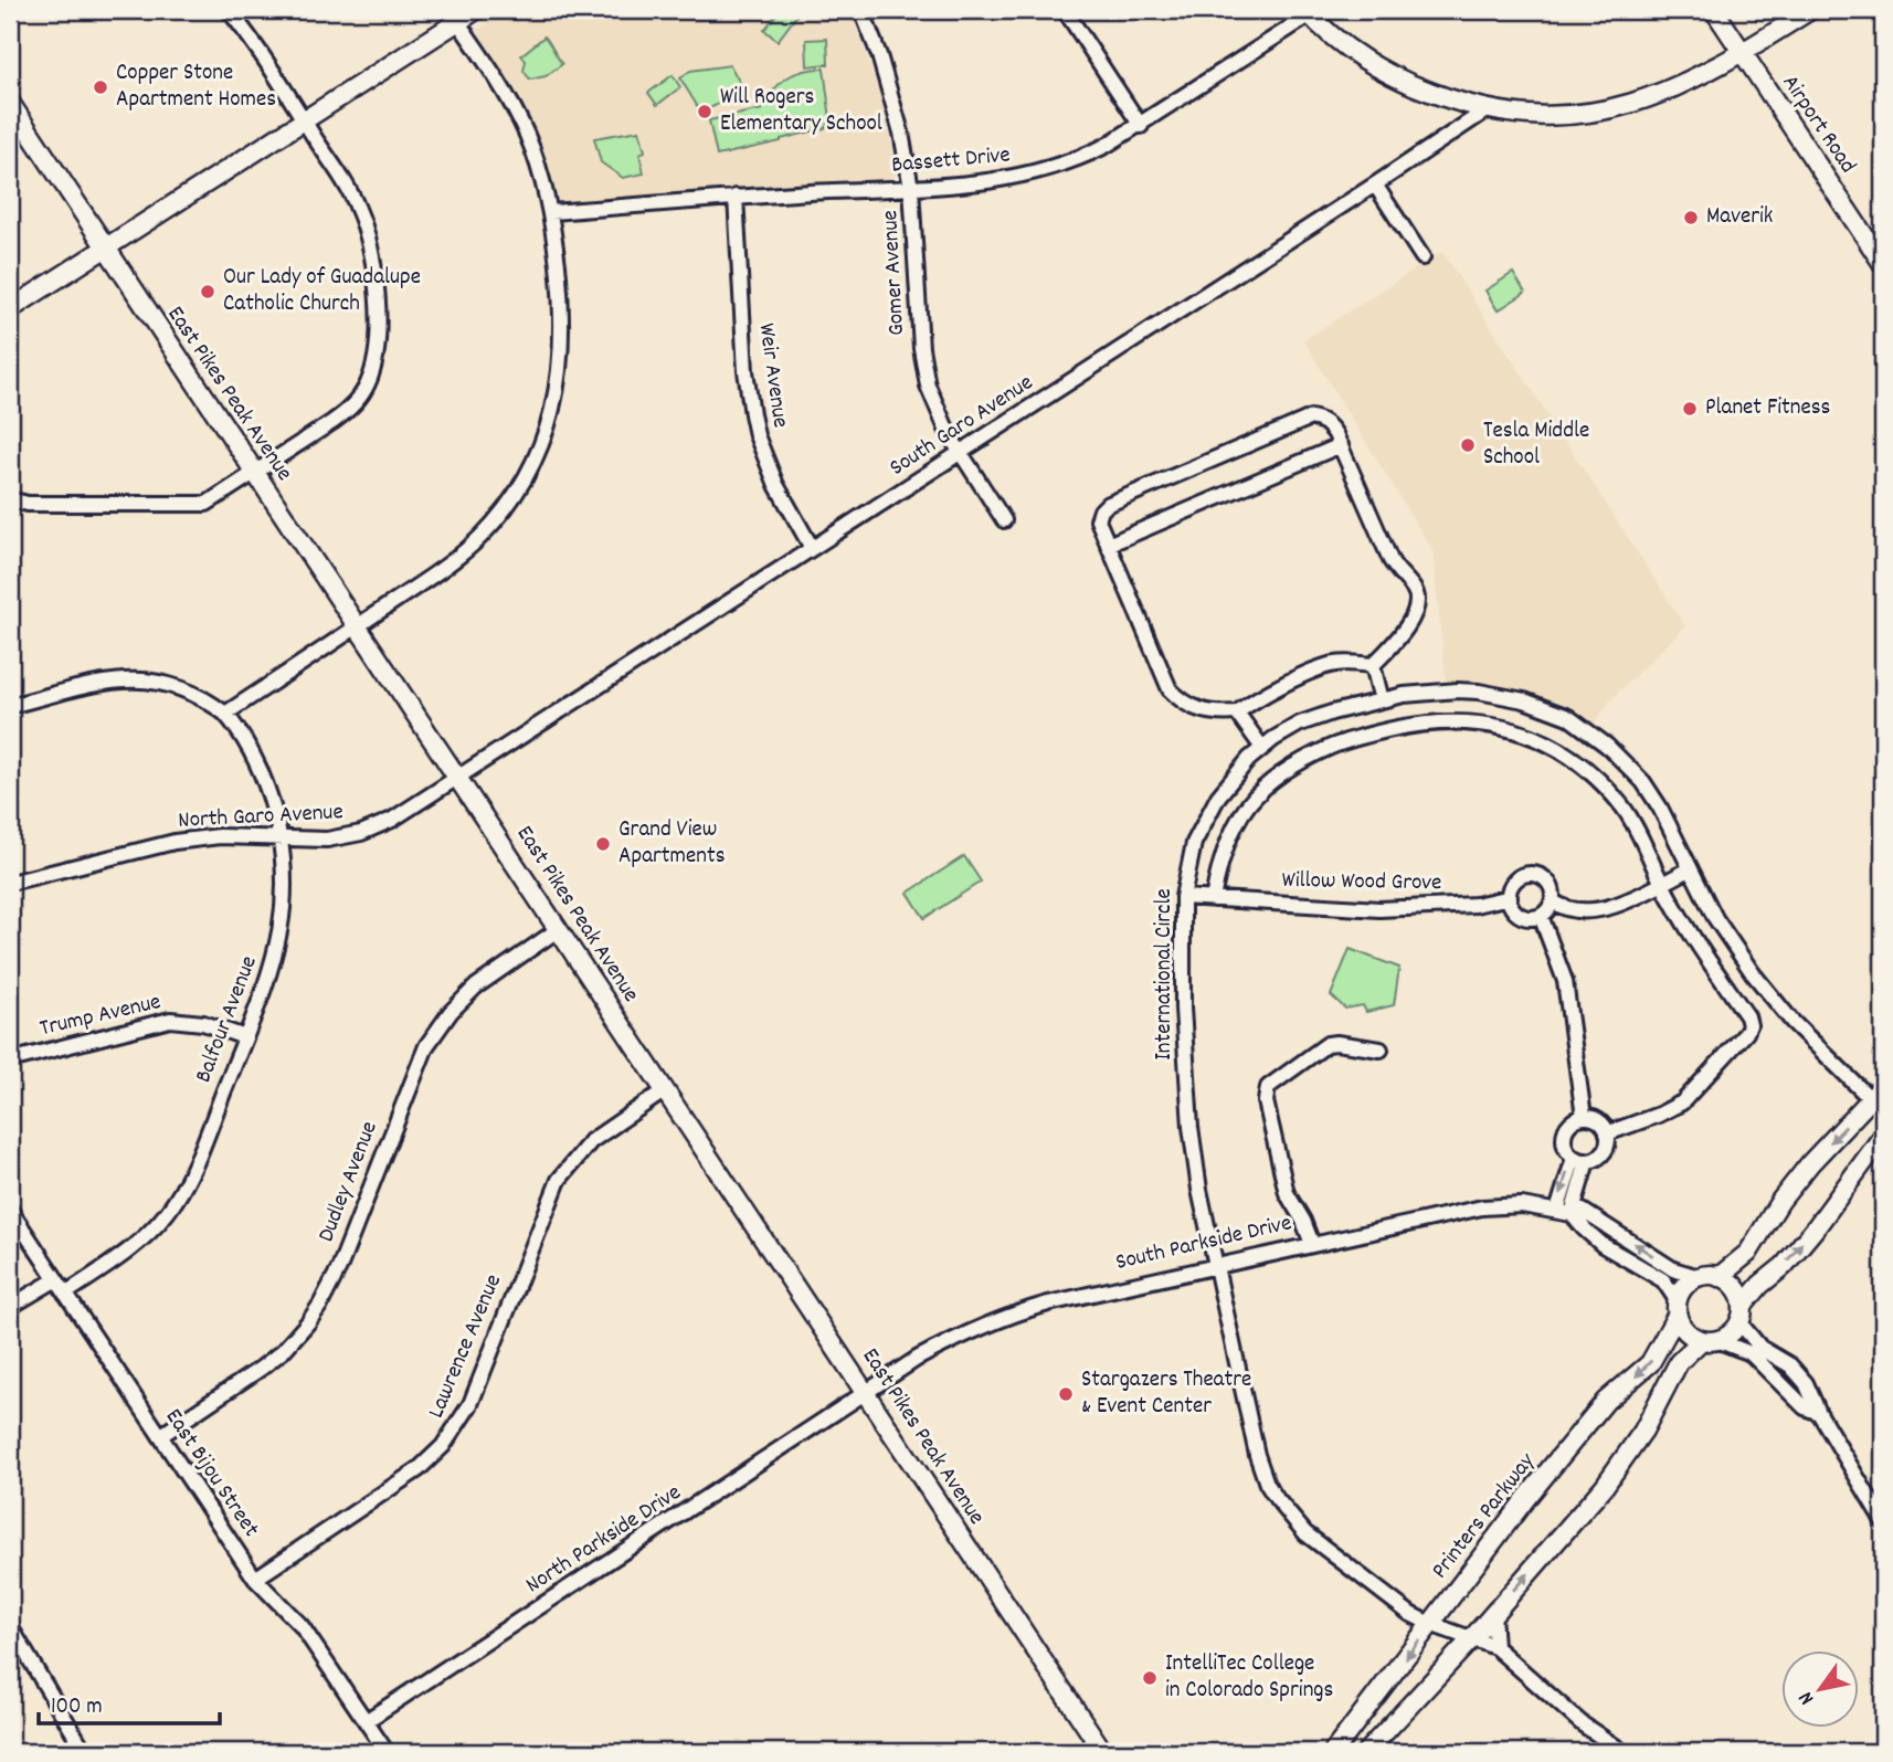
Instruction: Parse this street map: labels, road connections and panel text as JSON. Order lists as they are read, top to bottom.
{
  "streets": {
    "main road": [
      "Airport Road",
      "East Pikes Peak Avenue",
      "South Parkside Drive",
      "Printers Parkway"
    ],
    "street": [
      "Bassett Drive",
      "Gomer Avenue",
      "Weir Avenue",
      "South Garo Avenue",
      "North Garo Avenue",
      "Willow Wood Grove",
      "International Circle",
      "Trump Avenue",
      "Balfour Avenue",
      "Dudley Avenue",
      "Lawrence Avenue",
      "East Bijou Street",
      "North Parkside Drive"
    ]
  },
  "crossings": [
    ["Bassett Drive", "Gomer Avenue"],
    ["Bassett Drive", "Weir Avenue"],
    ["Gomer Avenue", "South Garo Avenue"],
    ["Weir Avenue", "South Garo Avenue"],
    ["East Pikes Peak Avenue", "South Garo Avenue"],
    ["East Pikes Peak Avenue", "North Garo Avenue"],
    ["East Pikes Peak Avenue", "Dudley Avenue"],
    ["East Pikes Peak Avenue", "South Parkside Drive"],
    ["East Pikes Peak Avenue", "Lawrence Avenue"],
    ["East Pikes Peak Avenue", "North Parkside Drive"],
    ["South Garo Avenue", "North Garo Avenue"],
    ["North Garo Avenue", "Balfour Avenue"],
    ["Willow Wood Grove", "International Circle"],
    ["International Circle", "South Parkside Drive"],
    ["International Circle", "Printers Parkway"],
    ["Trump Avenue", "Balfour Avenue"],
    ["Balfour Avenue", "East Bijou Street"],
    ["Dudley Avenue", "East Bijou Street"],
    ["South Parkside Drive", "Printers Parkway"],
    ["South Parkside Drive", "North Parkside Drive"],
    ["Lawrence Avenue", "East Bijou Street"],
    ["East Bijou Street", "North Parkside Drive"]
  ],
  "places": [
    "Copper Stone Apartment Homes",
    "Will Rogers Elementary School",
    "Maverik",
    "Our Lady of Guadalupe Catholic Church",
    "Planet Fitness",
    "Tesla Middle School",
    "Grand View Apartments",
    "Stargazers Theatre & Event Center",
    "IntelliTec College in Colorado Springs"
  ],
  "scale_bar": "100 m",
  "north": "bottom left"
}
